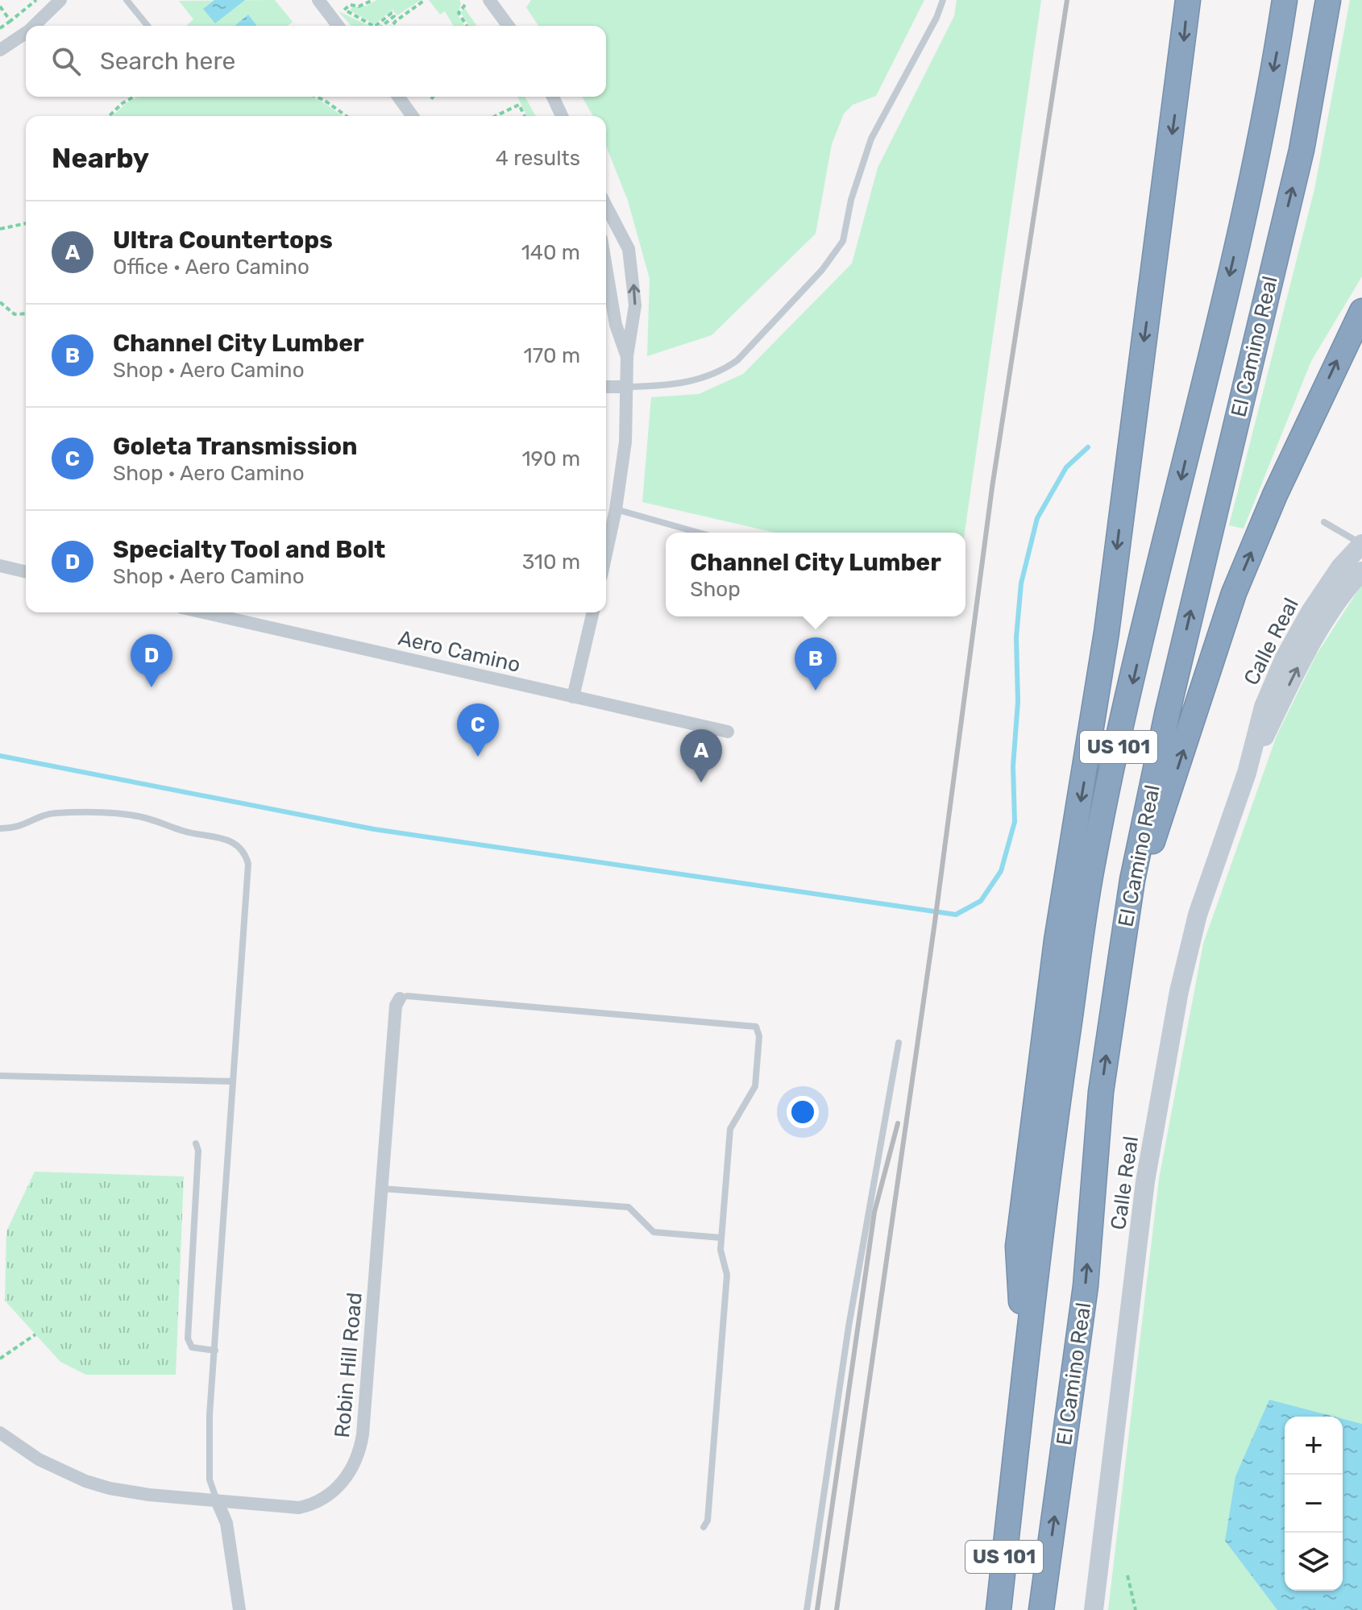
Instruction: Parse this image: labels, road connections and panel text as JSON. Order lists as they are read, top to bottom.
{
  "streets": {
    "highway": ["El Camino Real", "US 101"],
    "main road": ["Calle Real"],
    "street": ["Aero Camino", "Robin Hill Road"]
  },
  "page": {
    "search": "Search here",
    "heading": ["Nearby", "4 results"],
    "list": [
      {
        "mark": "A",
        "name": "Ultra Countertops",
        "note": "Office · Aero Camino",
        "value": "140 m"
      },
      {
        "mark": "B",
        "name": "Channel City Lumber",
        "note": "Shop · Aero Camino",
        "value": "170 m"
      },
      {
        "mark": "C",
        "name": "Goleta Transmission",
        "note": "Shop · Aero Camino",
        "value": "190 m"
      },
      {
        "mark": "D",
        "name": "Specialty Tool and Bolt",
        "note": "Shop · Aero Camino",
        "value": "310 m"
      }
    ],
    "popup": ["Channel City Lumber", "Shop"],
    "pins": [
      "D",
      "B",
      "C",
      "A"
    ],
    "map_buttons": ["+", "−"]
  }
}
